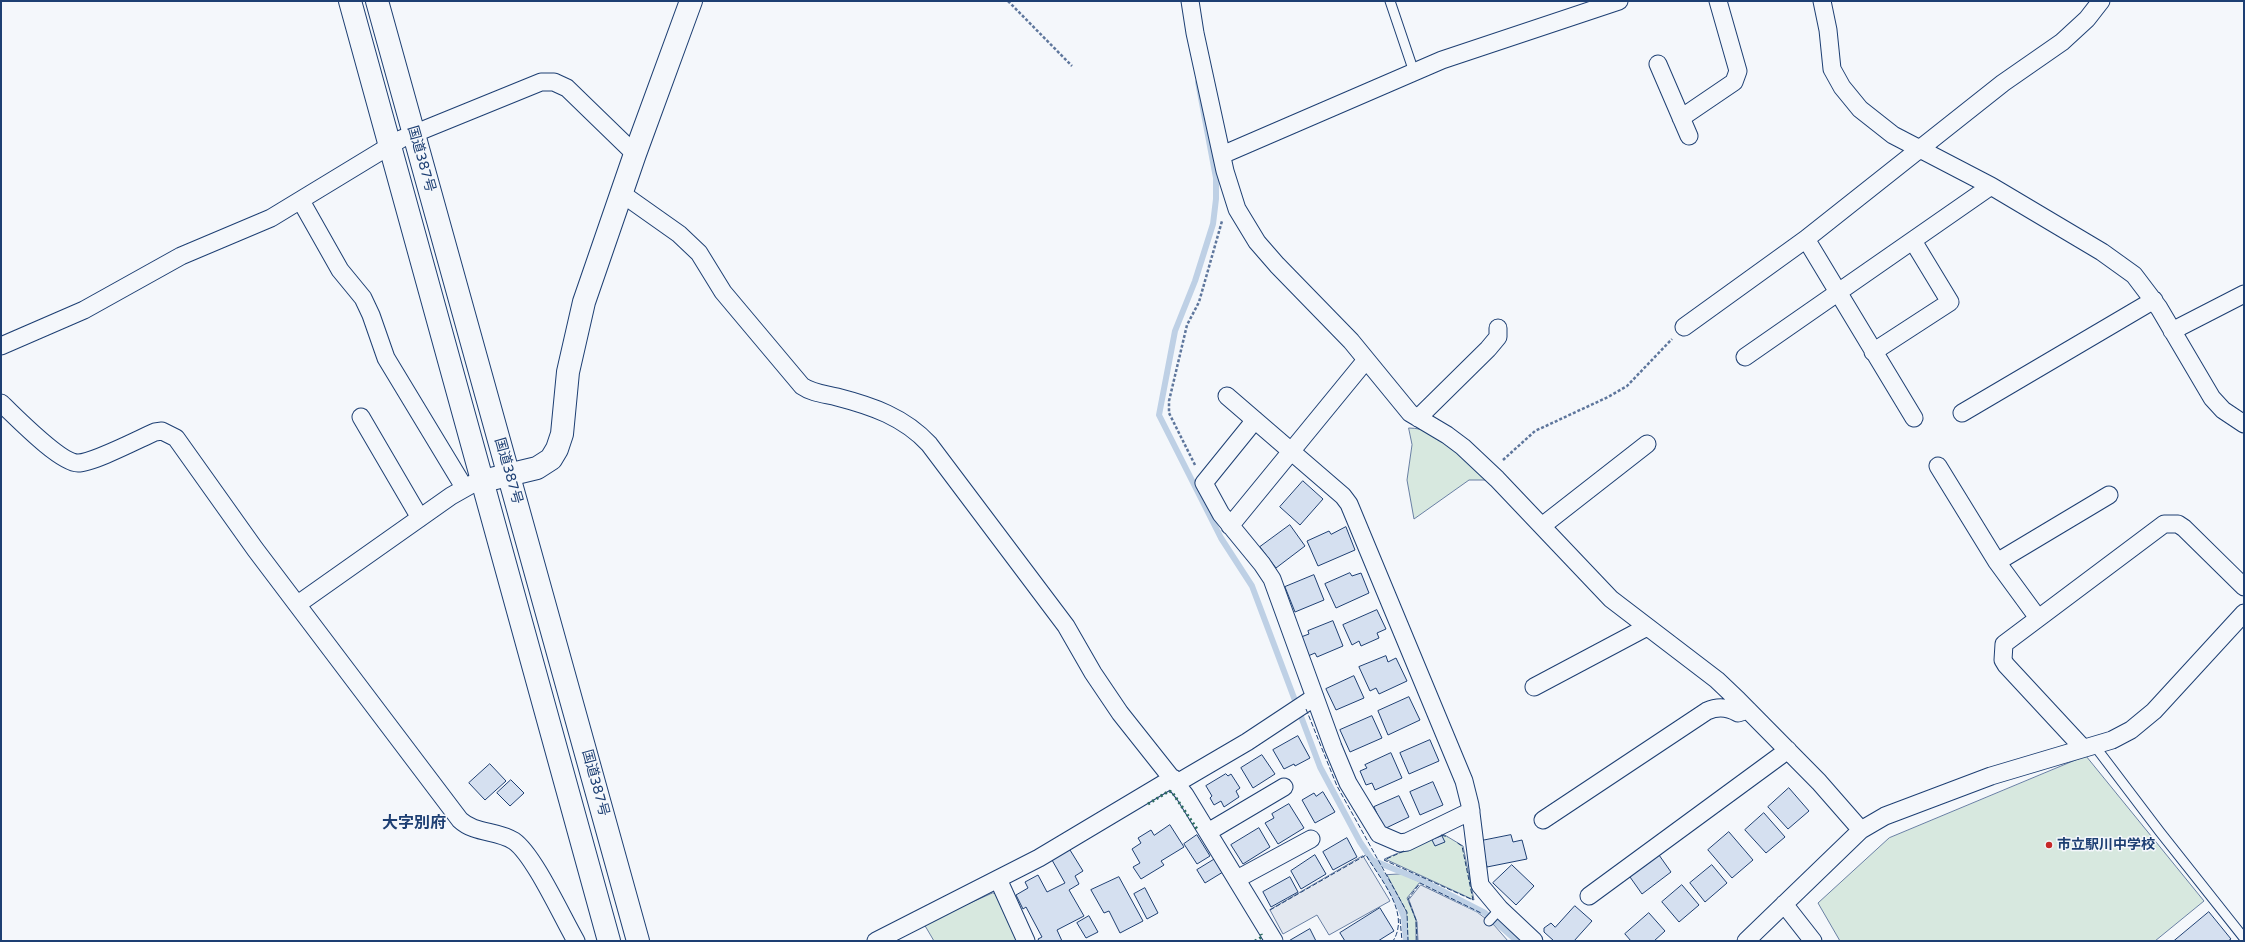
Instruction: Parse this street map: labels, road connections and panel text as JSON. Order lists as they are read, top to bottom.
{
  "streets": {
    "main road": ["国道387号"]
  },
  "districts": ["大字別府"],
  "places": ["市立駅川中学校"]
}
